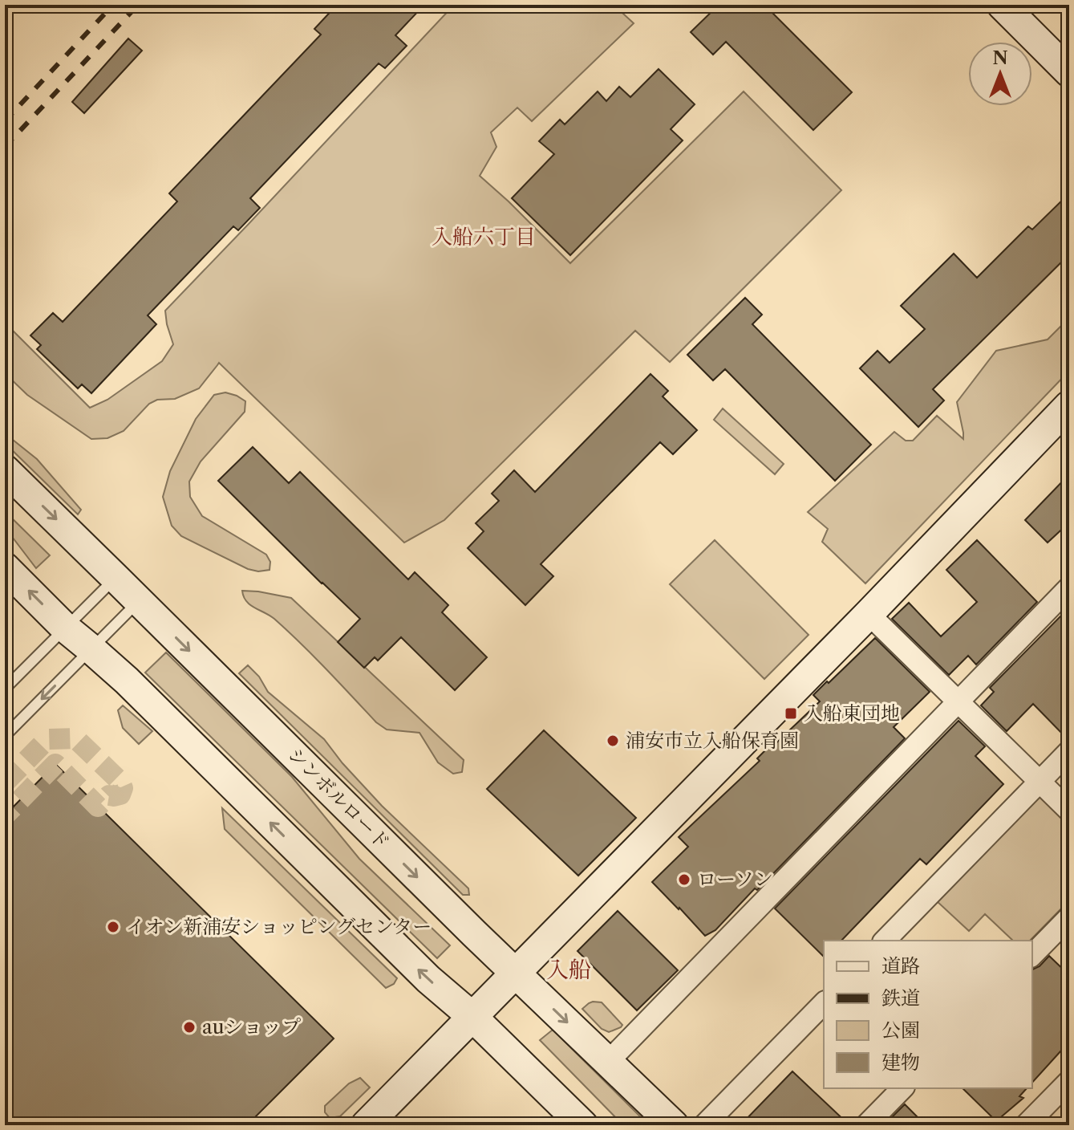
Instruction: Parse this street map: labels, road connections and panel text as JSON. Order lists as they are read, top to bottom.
{
  "streets": {
    "street": ["シンボルロード"]
  },
  "districts": ["入船六丁目", "入船"],
  "places": {
    "transit": ["入船東団地"],
    "other": [
      "浦安市立入船保育園",
      "ローソン",
      "イオン新浦安ショッピングセンター",
      "auショップ"
    ]
  },
  "legend": [
    "道路",
    "鉄道",
    "公園",
    "建物"
  ],
  "north": "top"
}
